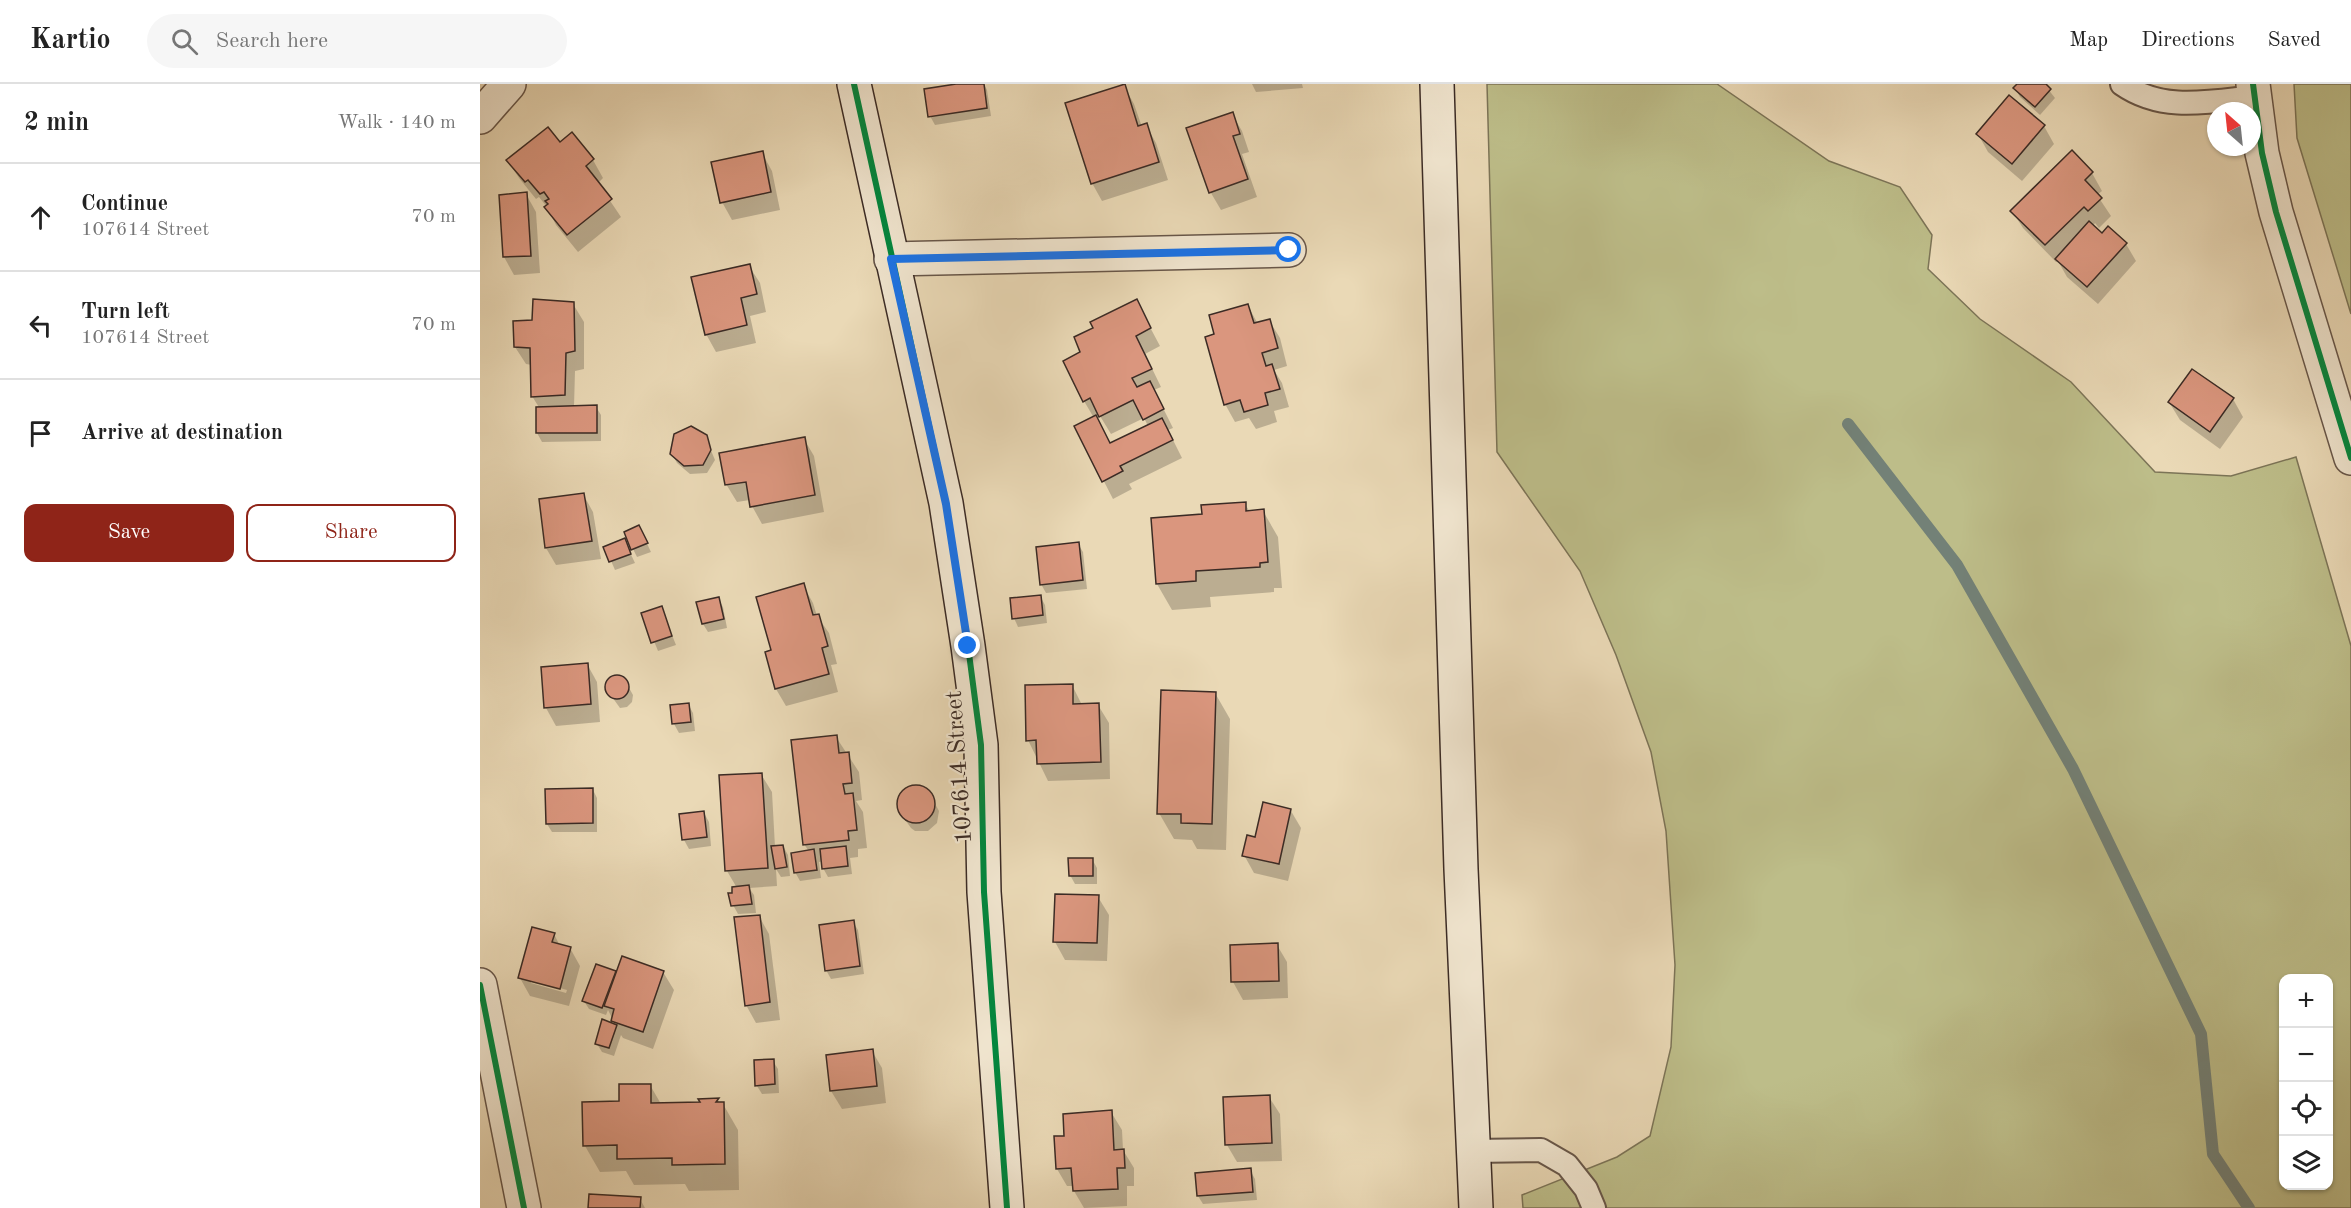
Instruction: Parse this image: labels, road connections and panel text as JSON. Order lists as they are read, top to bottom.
{
  "streets": {
    "street": ["107614 Street"]
  },
  "north": "top left",
  "page": {
    "header": "Kartio",
    "search": "Search here",
    "nav": ["Map", "Directions", "Saved"],
    "heading": ["2 min", "Walk · 140 m"],
    "list": [
      ["Continue", "107614 Street", "70 m"],
      ["Turn left", "107614 Street", "70 m"],
      "Arrive at destination"
    ],
    "buttons": ["Save", "Share"],
    "map_buttons": ["+", "−"]
  }
}
